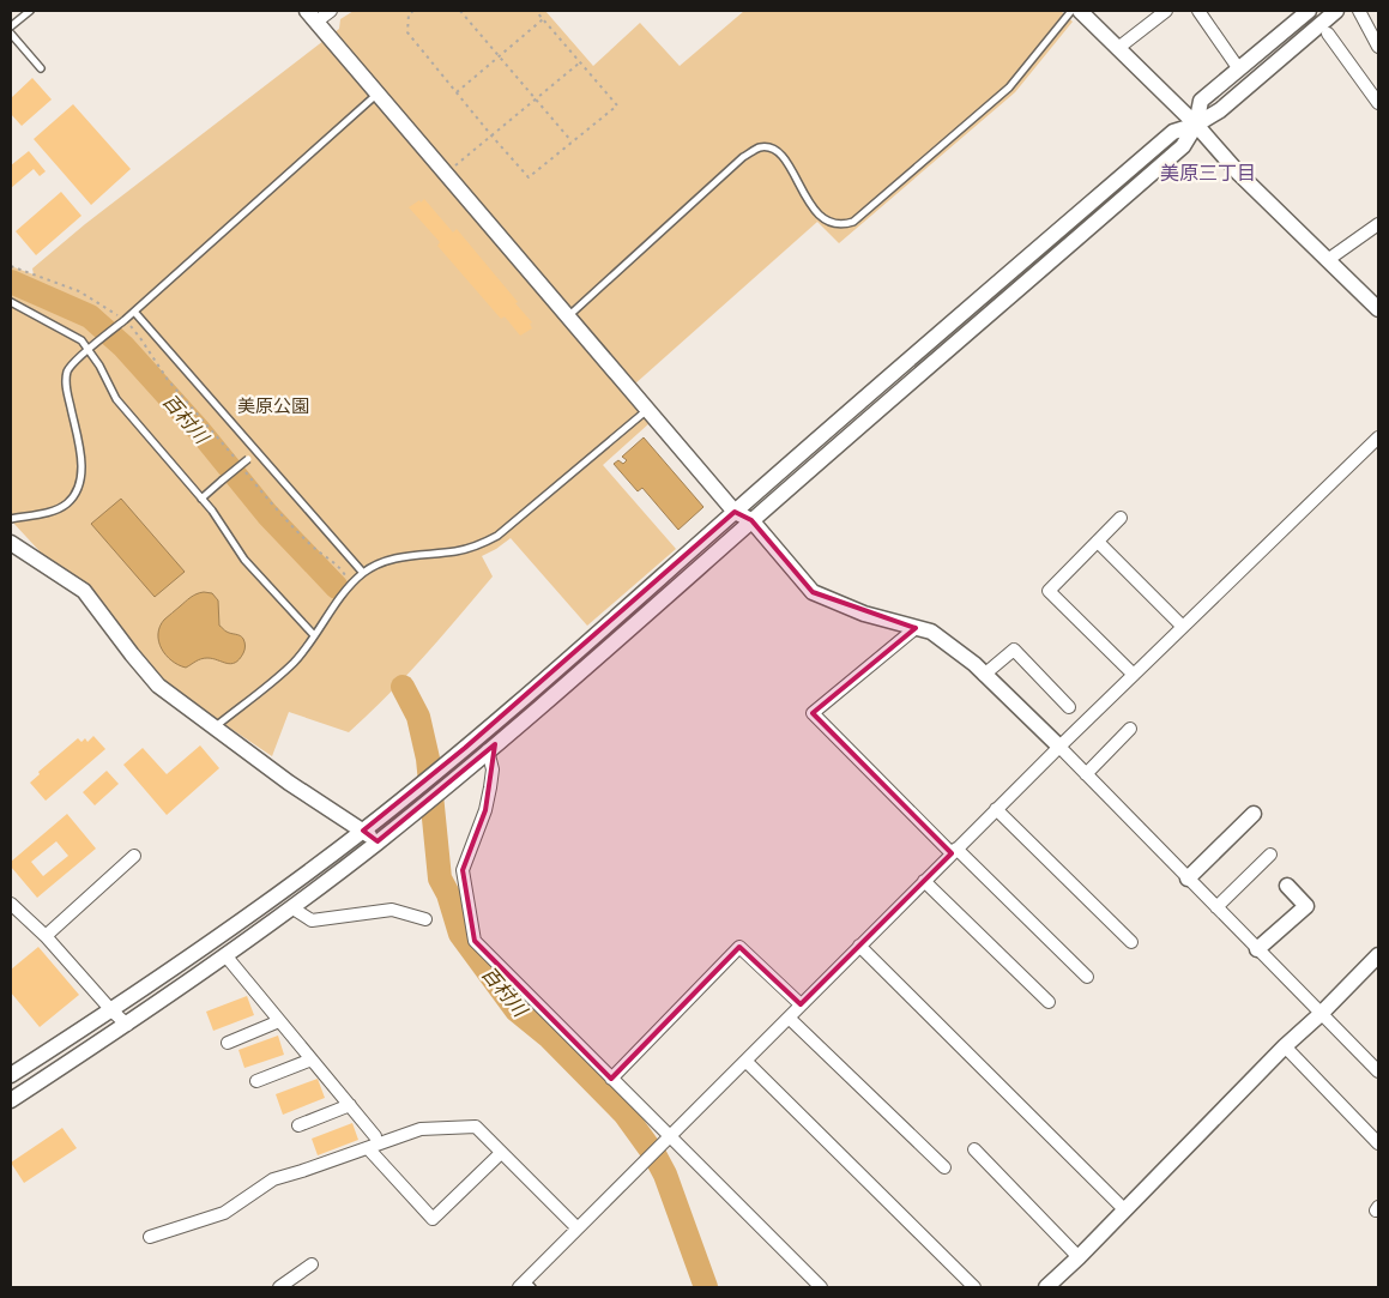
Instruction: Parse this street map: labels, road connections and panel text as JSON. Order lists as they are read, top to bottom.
{
  "districts": ["美原三丁目"],
  "water": ["百村川"],
  "parks": ["美原公園"]
}
